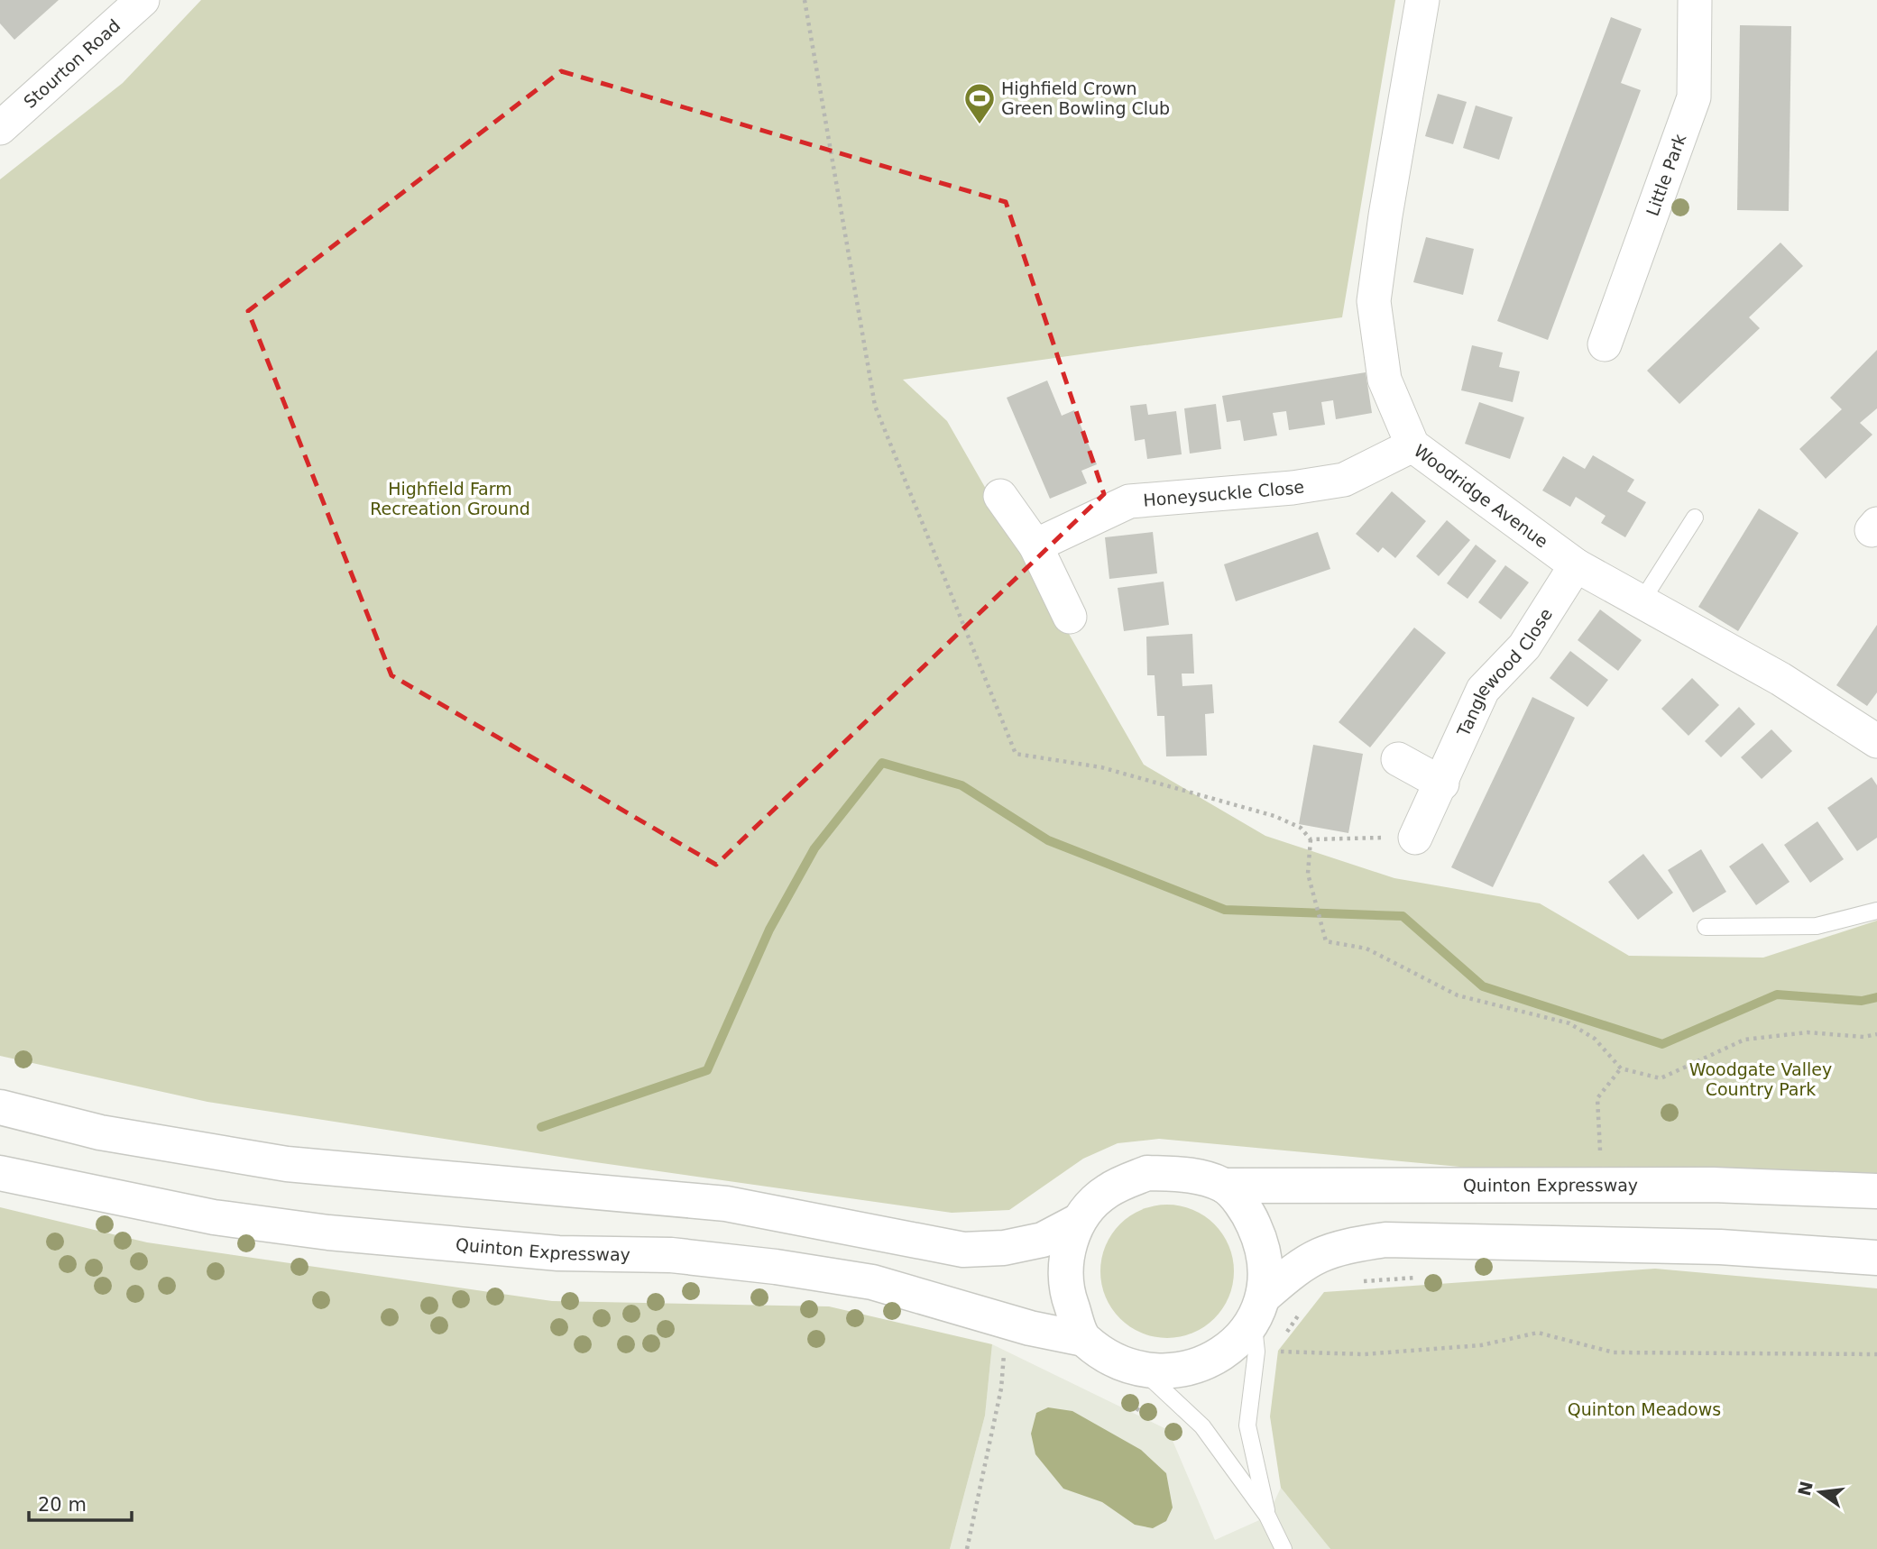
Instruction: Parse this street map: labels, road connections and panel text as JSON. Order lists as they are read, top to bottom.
{
  "streets": {
    "highway": ["Quinton Expressway"],
    "street": [
      "Stourton Road",
      "Little Park",
      "Honeysuckle Close",
      "Woodridge Avenue",
      "Tanglewood Close"
    ]
  },
  "crossings": [
    ["Honeysuckle Close", "Woodridge Avenue"],
    ["Woodridge Avenue", "Tanglewood Close"]
  ],
  "parks": ["Highfield Farm Recreation Ground", "Woodgate Valley Country Park", "Quinton Meadows"],
  "places": {
    "sports": ["Highfield Crown Green Bowling Club"]
  },
  "scale_bar": "20 m",
  "north": "left"
}
